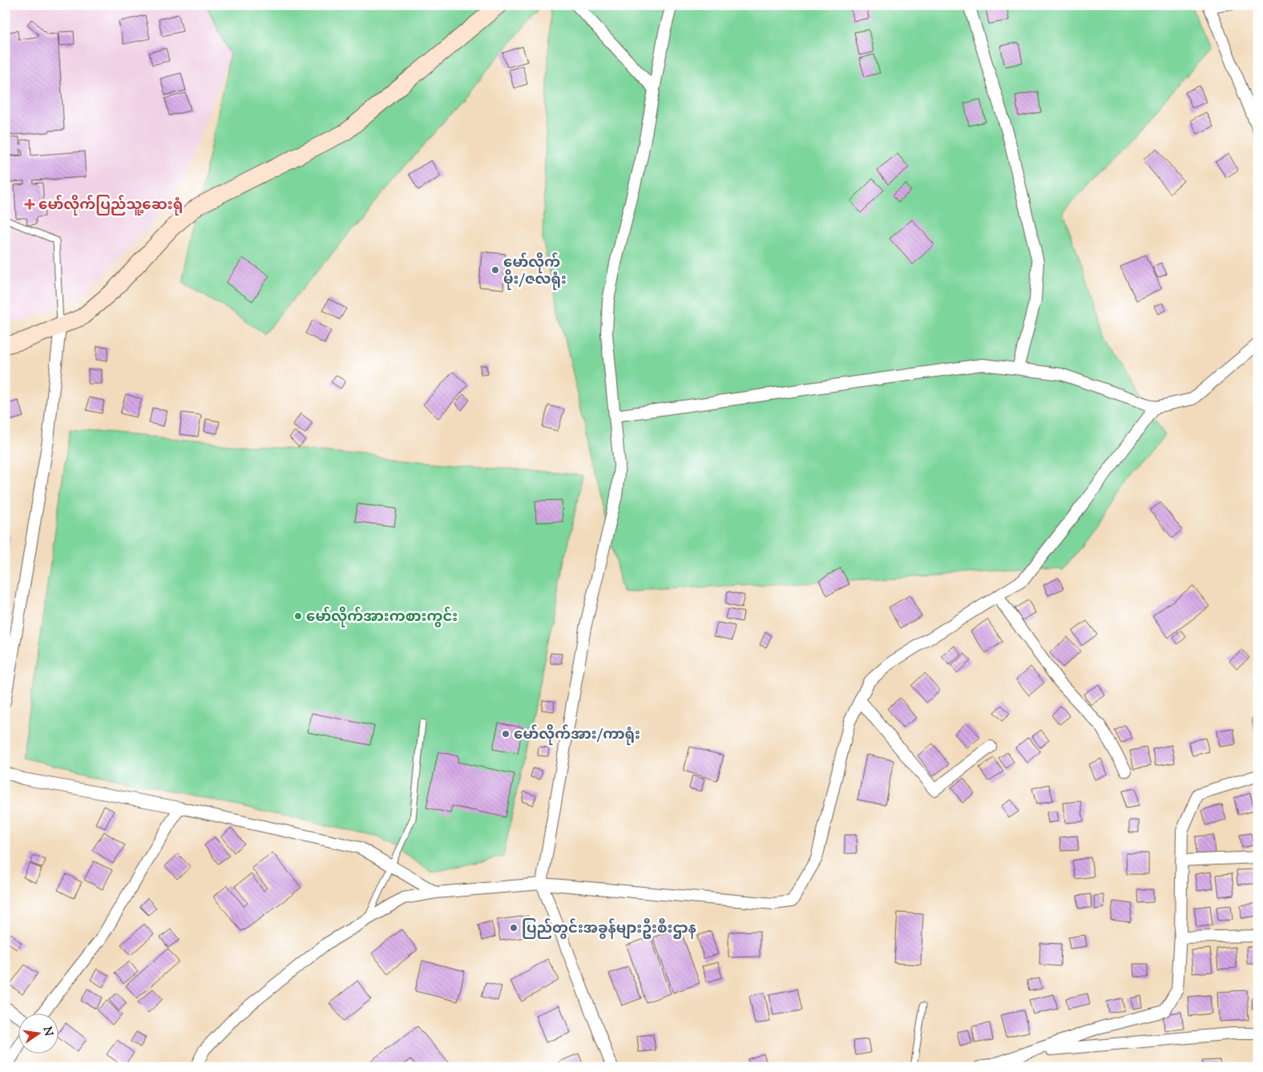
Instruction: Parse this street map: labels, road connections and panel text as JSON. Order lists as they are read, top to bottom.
{
  "places": {
    "health": ["မော်လိုက်ပြည်သူ့ဆေးရုံ"],
    "other": [
      "မော်လိုက် မိုး/ဇလရုံး",
      "မော်လိုက်အားကစားကွင်း",
      "မော်လိုက်အား/ကာရုံး",
      "ပြည်တွင်းအခွန်များဦးစီးဌာန"
    ]
  },
  "north": "right"
}
